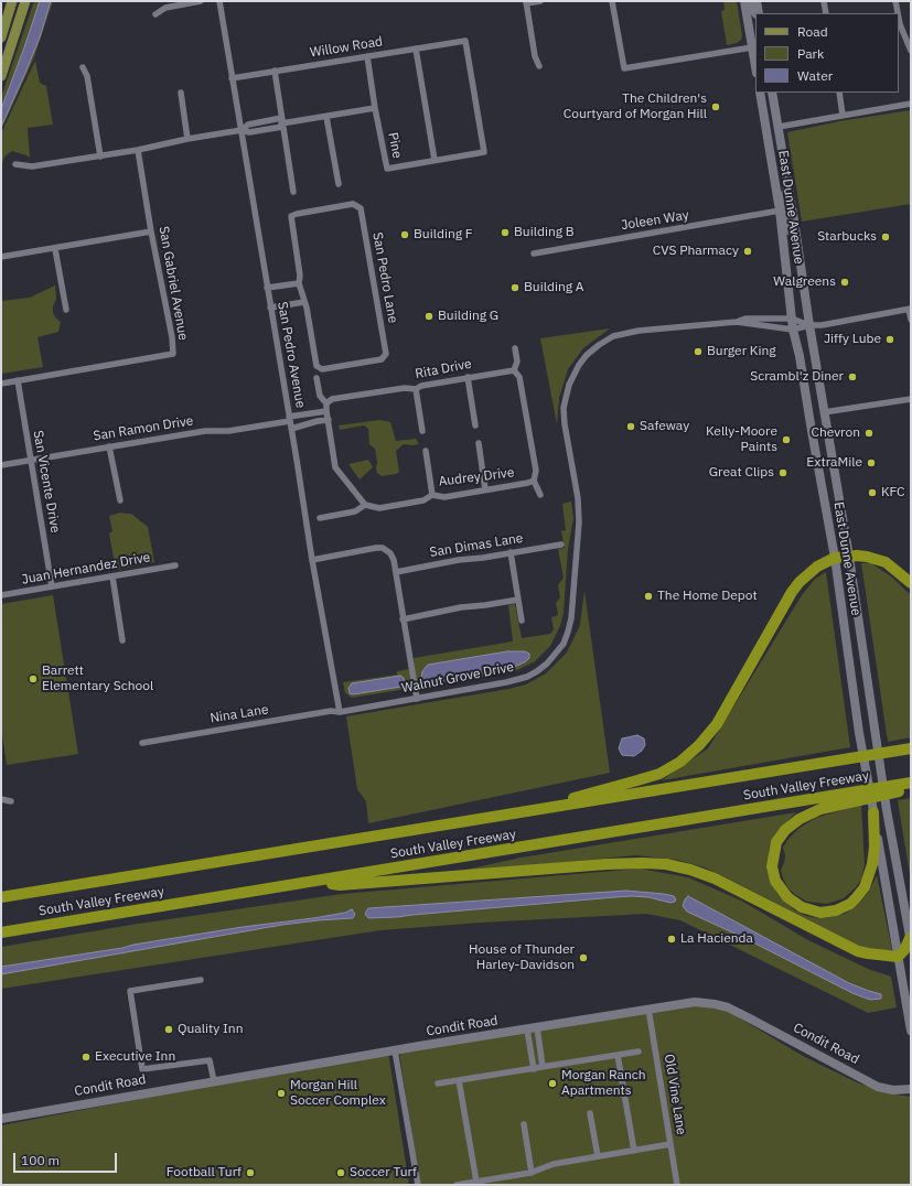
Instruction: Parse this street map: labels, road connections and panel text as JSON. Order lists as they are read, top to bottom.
{
  "streets": {
    "highway": ["South Valley Freeway"],
    "main road": ["East Dunne Avenue", "Condit Road"],
    "street": [
      "Willow Road",
      "Pine",
      "Joleen Way",
      "San Pedro Lane",
      "San Gabriel Avenue",
      "San Pedro Avenue",
      "Rita Drive",
      "San Ramon Drive",
      "Audrey Drive",
      "San Vicente Drive",
      "San Dimas Lane",
      "Juan Hernandez Drive",
      "Walnut Grove Drive",
      "Nina Lane",
      "Old Vine Lane"
    ]
  },
  "crossings": [
    ["Willow Road", "Pine"],
    ["Willow Road", "San Pedro Avenue"],
    ["East Dunne Avenue", "Joleen Way"],
    ["East Dunne Avenue", "Walnut Grove Drive"],
    ["San Gabriel Avenue", "San Vicente Drive"],
    ["San Pedro Avenue", "San Ramon Drive"],
    ["San Pedro Avenue", "Walnut Grove Drive"],
    ["San Pedro Avenue", "Nina Lane"],
    ["San Ramon Drive", "San Vicente Drive"],
    ["San Vicente Drive", "Juan Hernandez Drive"],
    ["Walnut Grove Drive", "Nina Lane"],
    ["Condit Road", "Old Vine Lane"]
  ],
  "places": [
    "The Children's Courtyard of Morgan Hill",
    "Building B",
    "Building F",
    "Starbucks",
    "CVS Pharmacy",
    "Walgreens",
    "Building A",
    "Building G",
    "Jiffy Lube",
    "Burger King",
    "Scrambl'z Diner",
    "Safeway",
    "Chevron",
    "Kelly-Moore Paints",
    "ExtraMile",
    "Great Clips",
    "KFC",
    "The Home Depot",
    "Barrett Elementary School",
    "La Hacienda",
    "House of Thunder Harley-Davidson",
    "Quality Inn",
    "Executive Inn",
    "Morgan Ranch Apartments",
    "Morgan Hill Soccer Complex",
    "Football Turf",
    "Soccer Turf"
  ],
  "legend": ["Road", "Park", "Water"],
  "scale_bar": "100 m"
}
